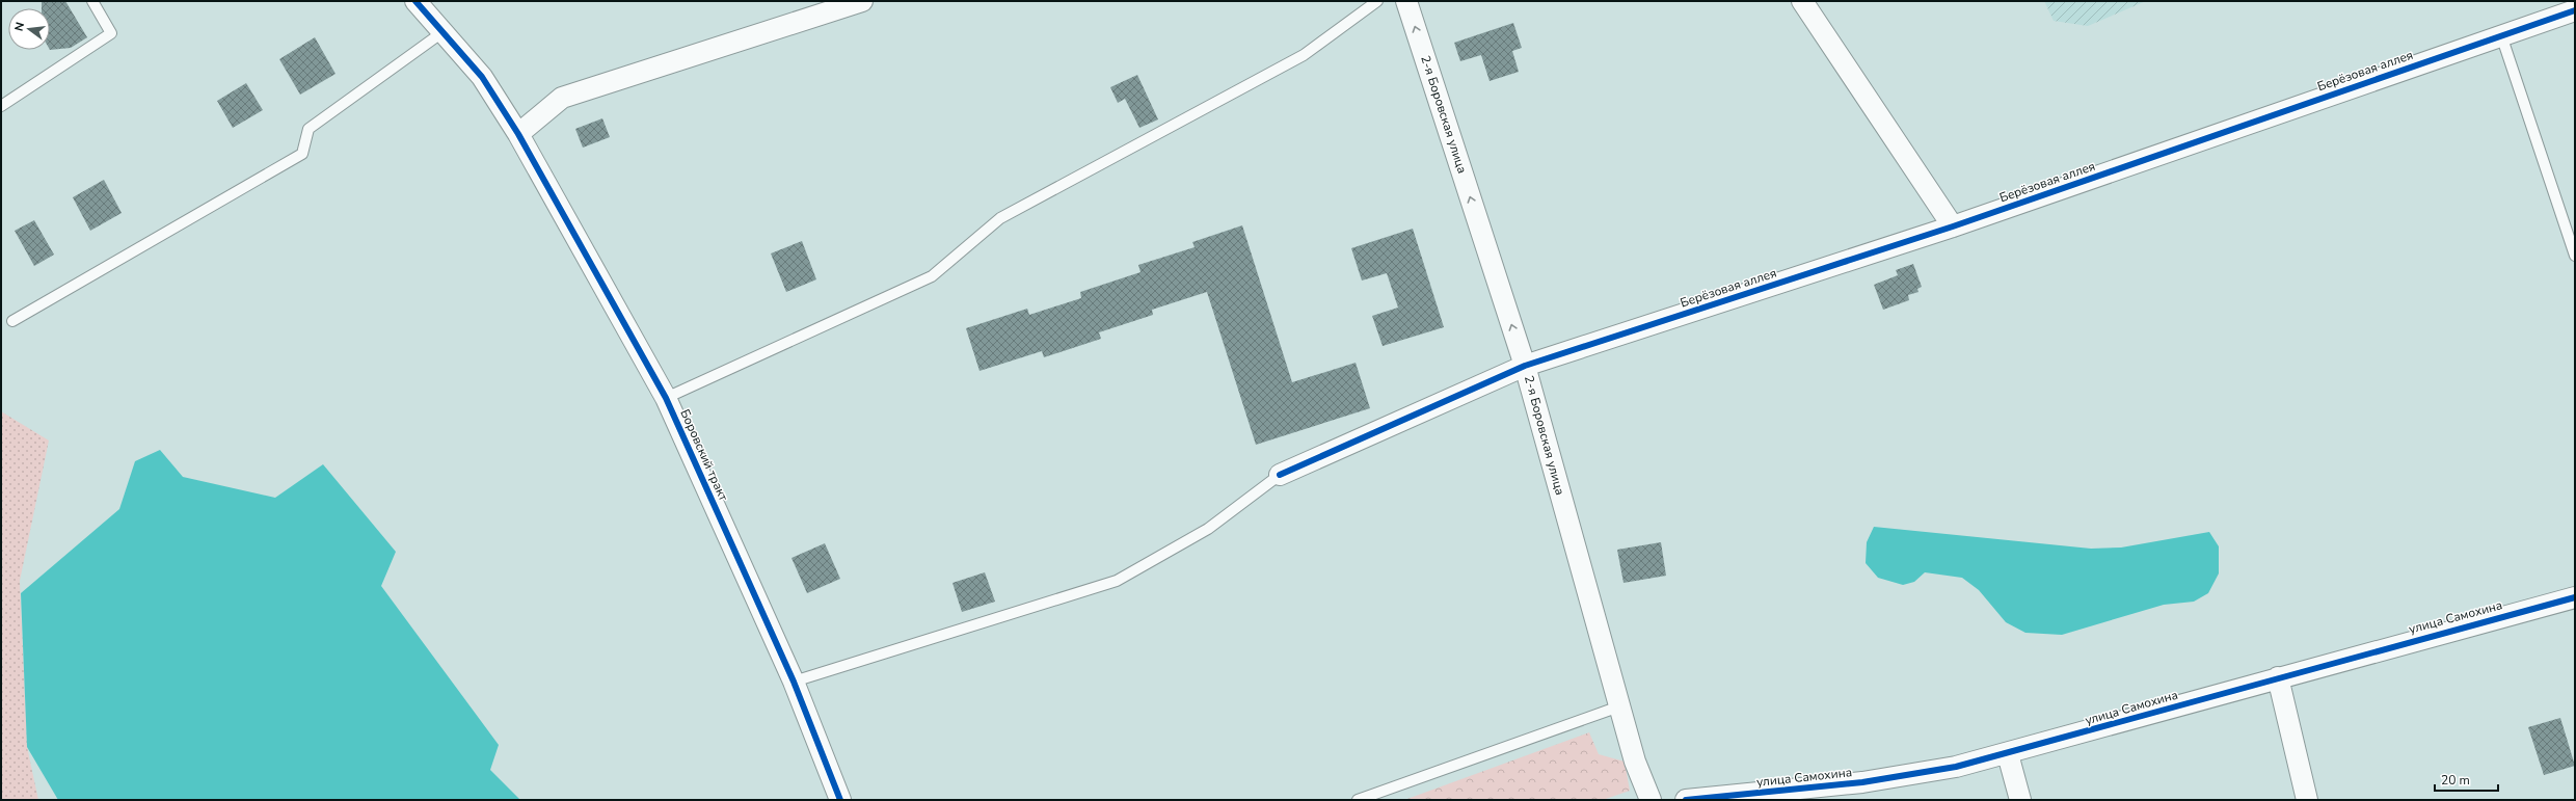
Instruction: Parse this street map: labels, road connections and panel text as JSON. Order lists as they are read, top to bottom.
{
  "streets": {
    "street": [
      "Берёзовая аллея",
      "2-я Боровская улица",
      "Боровский тракт",
      "улица Самохина"
    ]
  },
  "crossings": [
    ["Берёзовая аллея", "2-я Боровская улица"]
  ],
  "one_way": ["2-я Боровская улица"],
  "scale_bar": "20 m",
  "north": "left"
}
